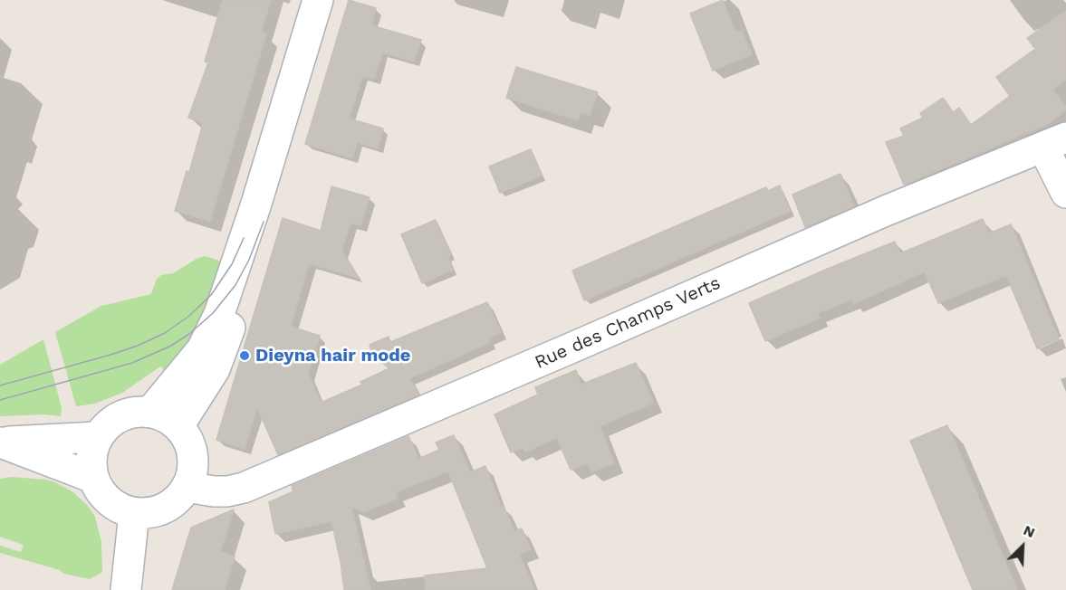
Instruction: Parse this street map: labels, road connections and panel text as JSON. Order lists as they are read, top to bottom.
{
  "streets": {
    "street": ["Rue des Champs Verts"]
  },
  "places": ["Dieyna hair mode"],
  "north": "top right"
}
